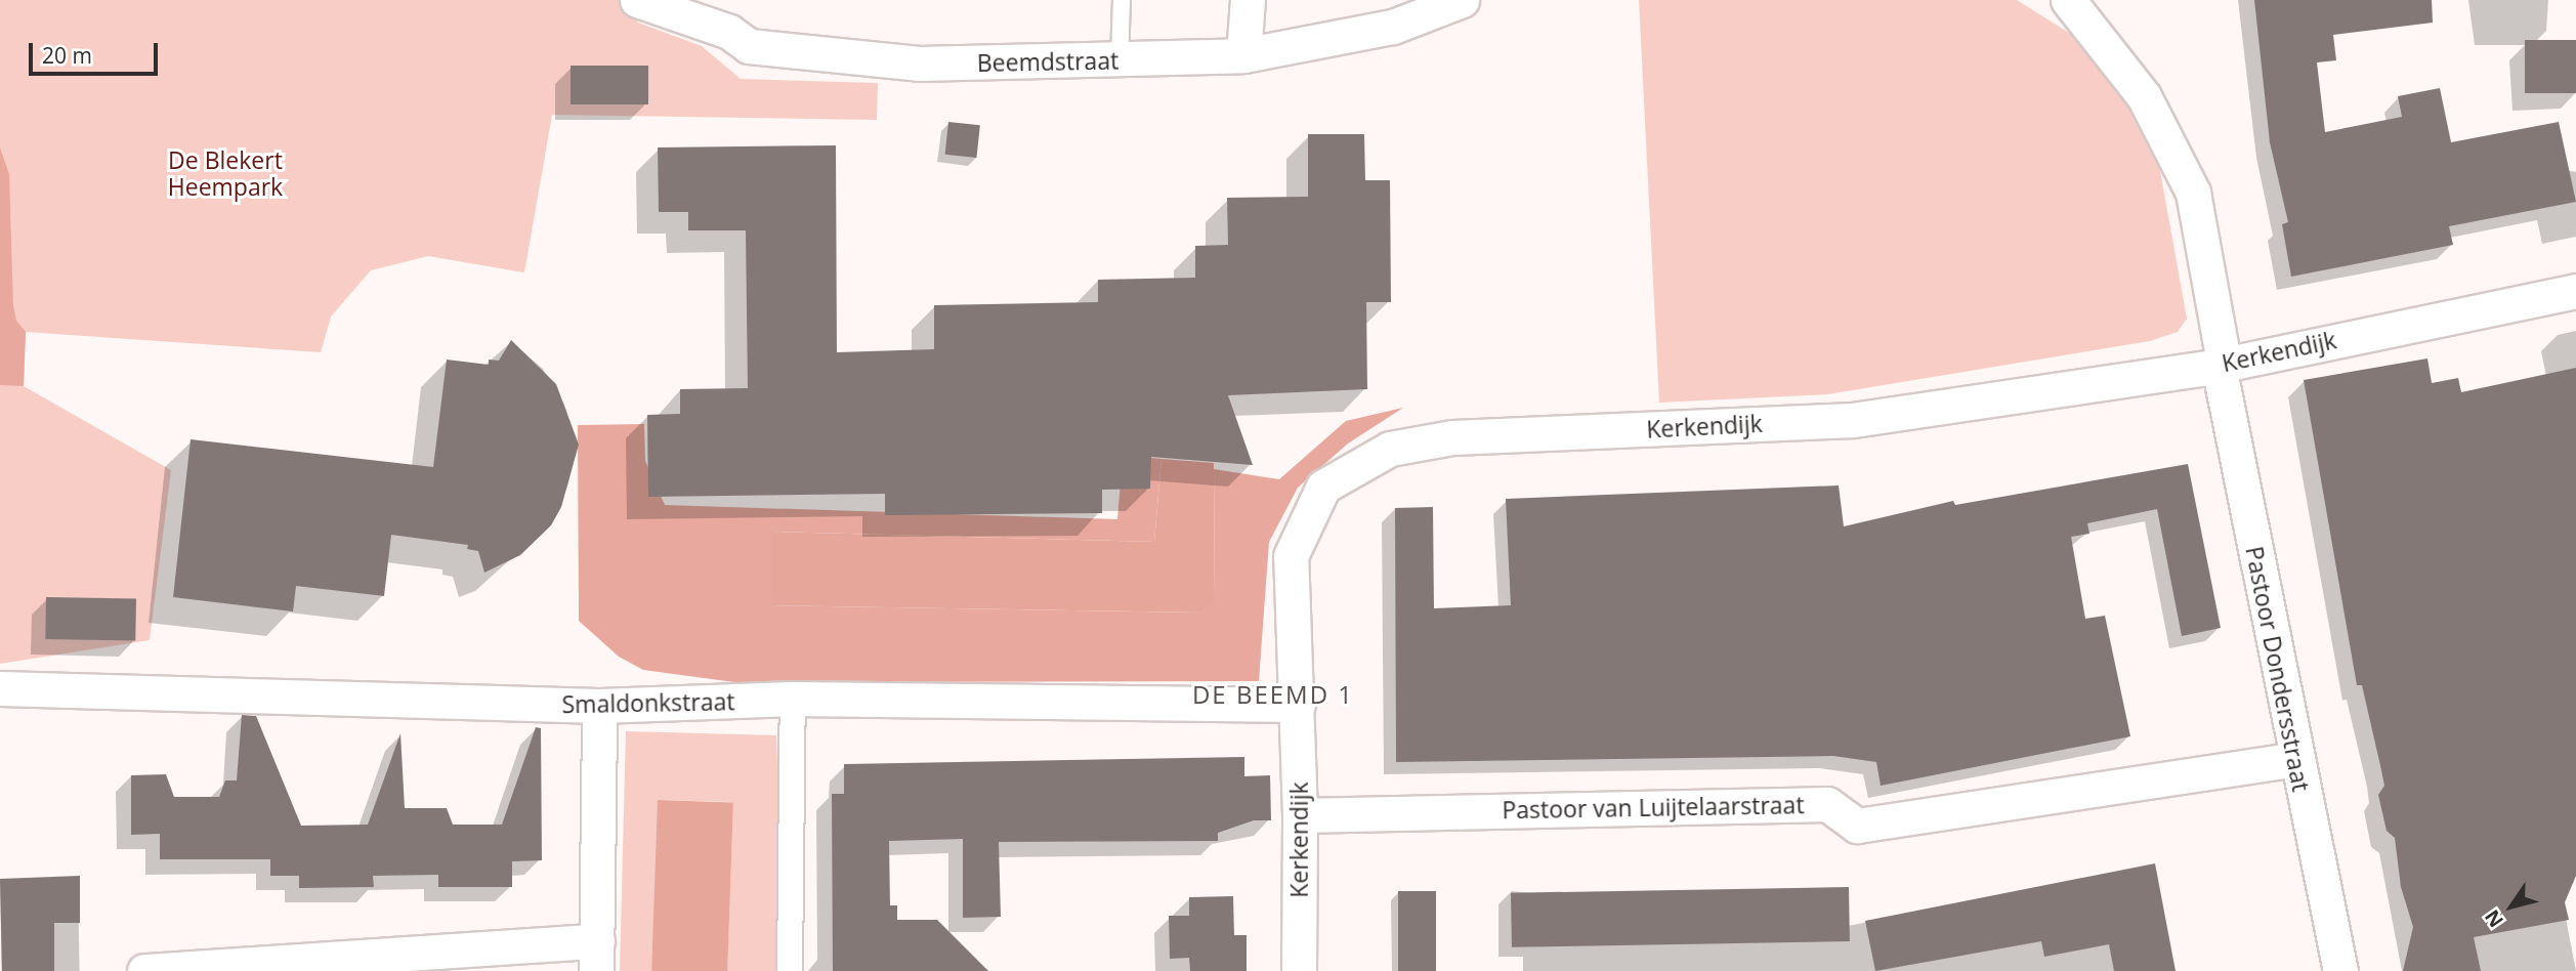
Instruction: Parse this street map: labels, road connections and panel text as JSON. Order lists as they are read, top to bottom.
{
  "streets": {
    "street": [
      "Beemdstraat",
      "Kerkendijk",
      "Pastoor Dondersstraat",
      "Smaldonkstraat",
      "Pastoor van Luijtelaarstraat"
    ]
  },
  "crossings": [
    ["Kerkendijk", "Pastoor Dondersstraat"],
    ["Kerkendijk", "Smaldonkstraat"],
    ["Kerkendijk", "Pastoor van Luijtelaarstraat"],
    ["Pastoor Dondersstraat", "Pastoor van Luijtelaarstraat"]
  ],
  "districts": ["DE BEEMD 1"],
  "parks": ["De Blekert Heempark"],
  "scale_bar": "20 m",
  "north": "bottom left"
}
